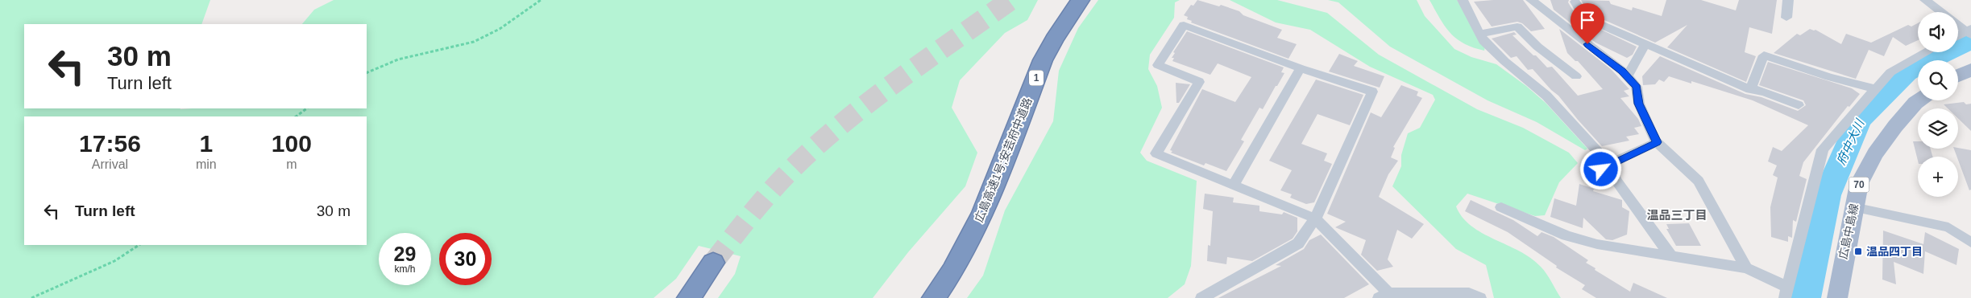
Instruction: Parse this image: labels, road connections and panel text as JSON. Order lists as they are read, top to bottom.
{
  "streets": {
    "highway": ["1", "広島高速1号;安芸府中道路"],
    "main road": ["70", "広島中島線"]
  },
  "districts": ["温品三丁目"],
  "water": ["府中大川"],
  "places": {
    "transit": ["温品四丁目"]
  },
  "page": {
    "map_buttons": "+",
    "turn": ["30 m", "Turn left"],
    "eta": [
      "17:56",
      "Arrival",
      "1",
      "min",
      "100",
      "m"
    ],
    "list": [
      {
        "name": "Turn left",
        "value": "30 m"
      }
    ],
    "speed": "29 km/h",
    "limit": "30"
  }
}
